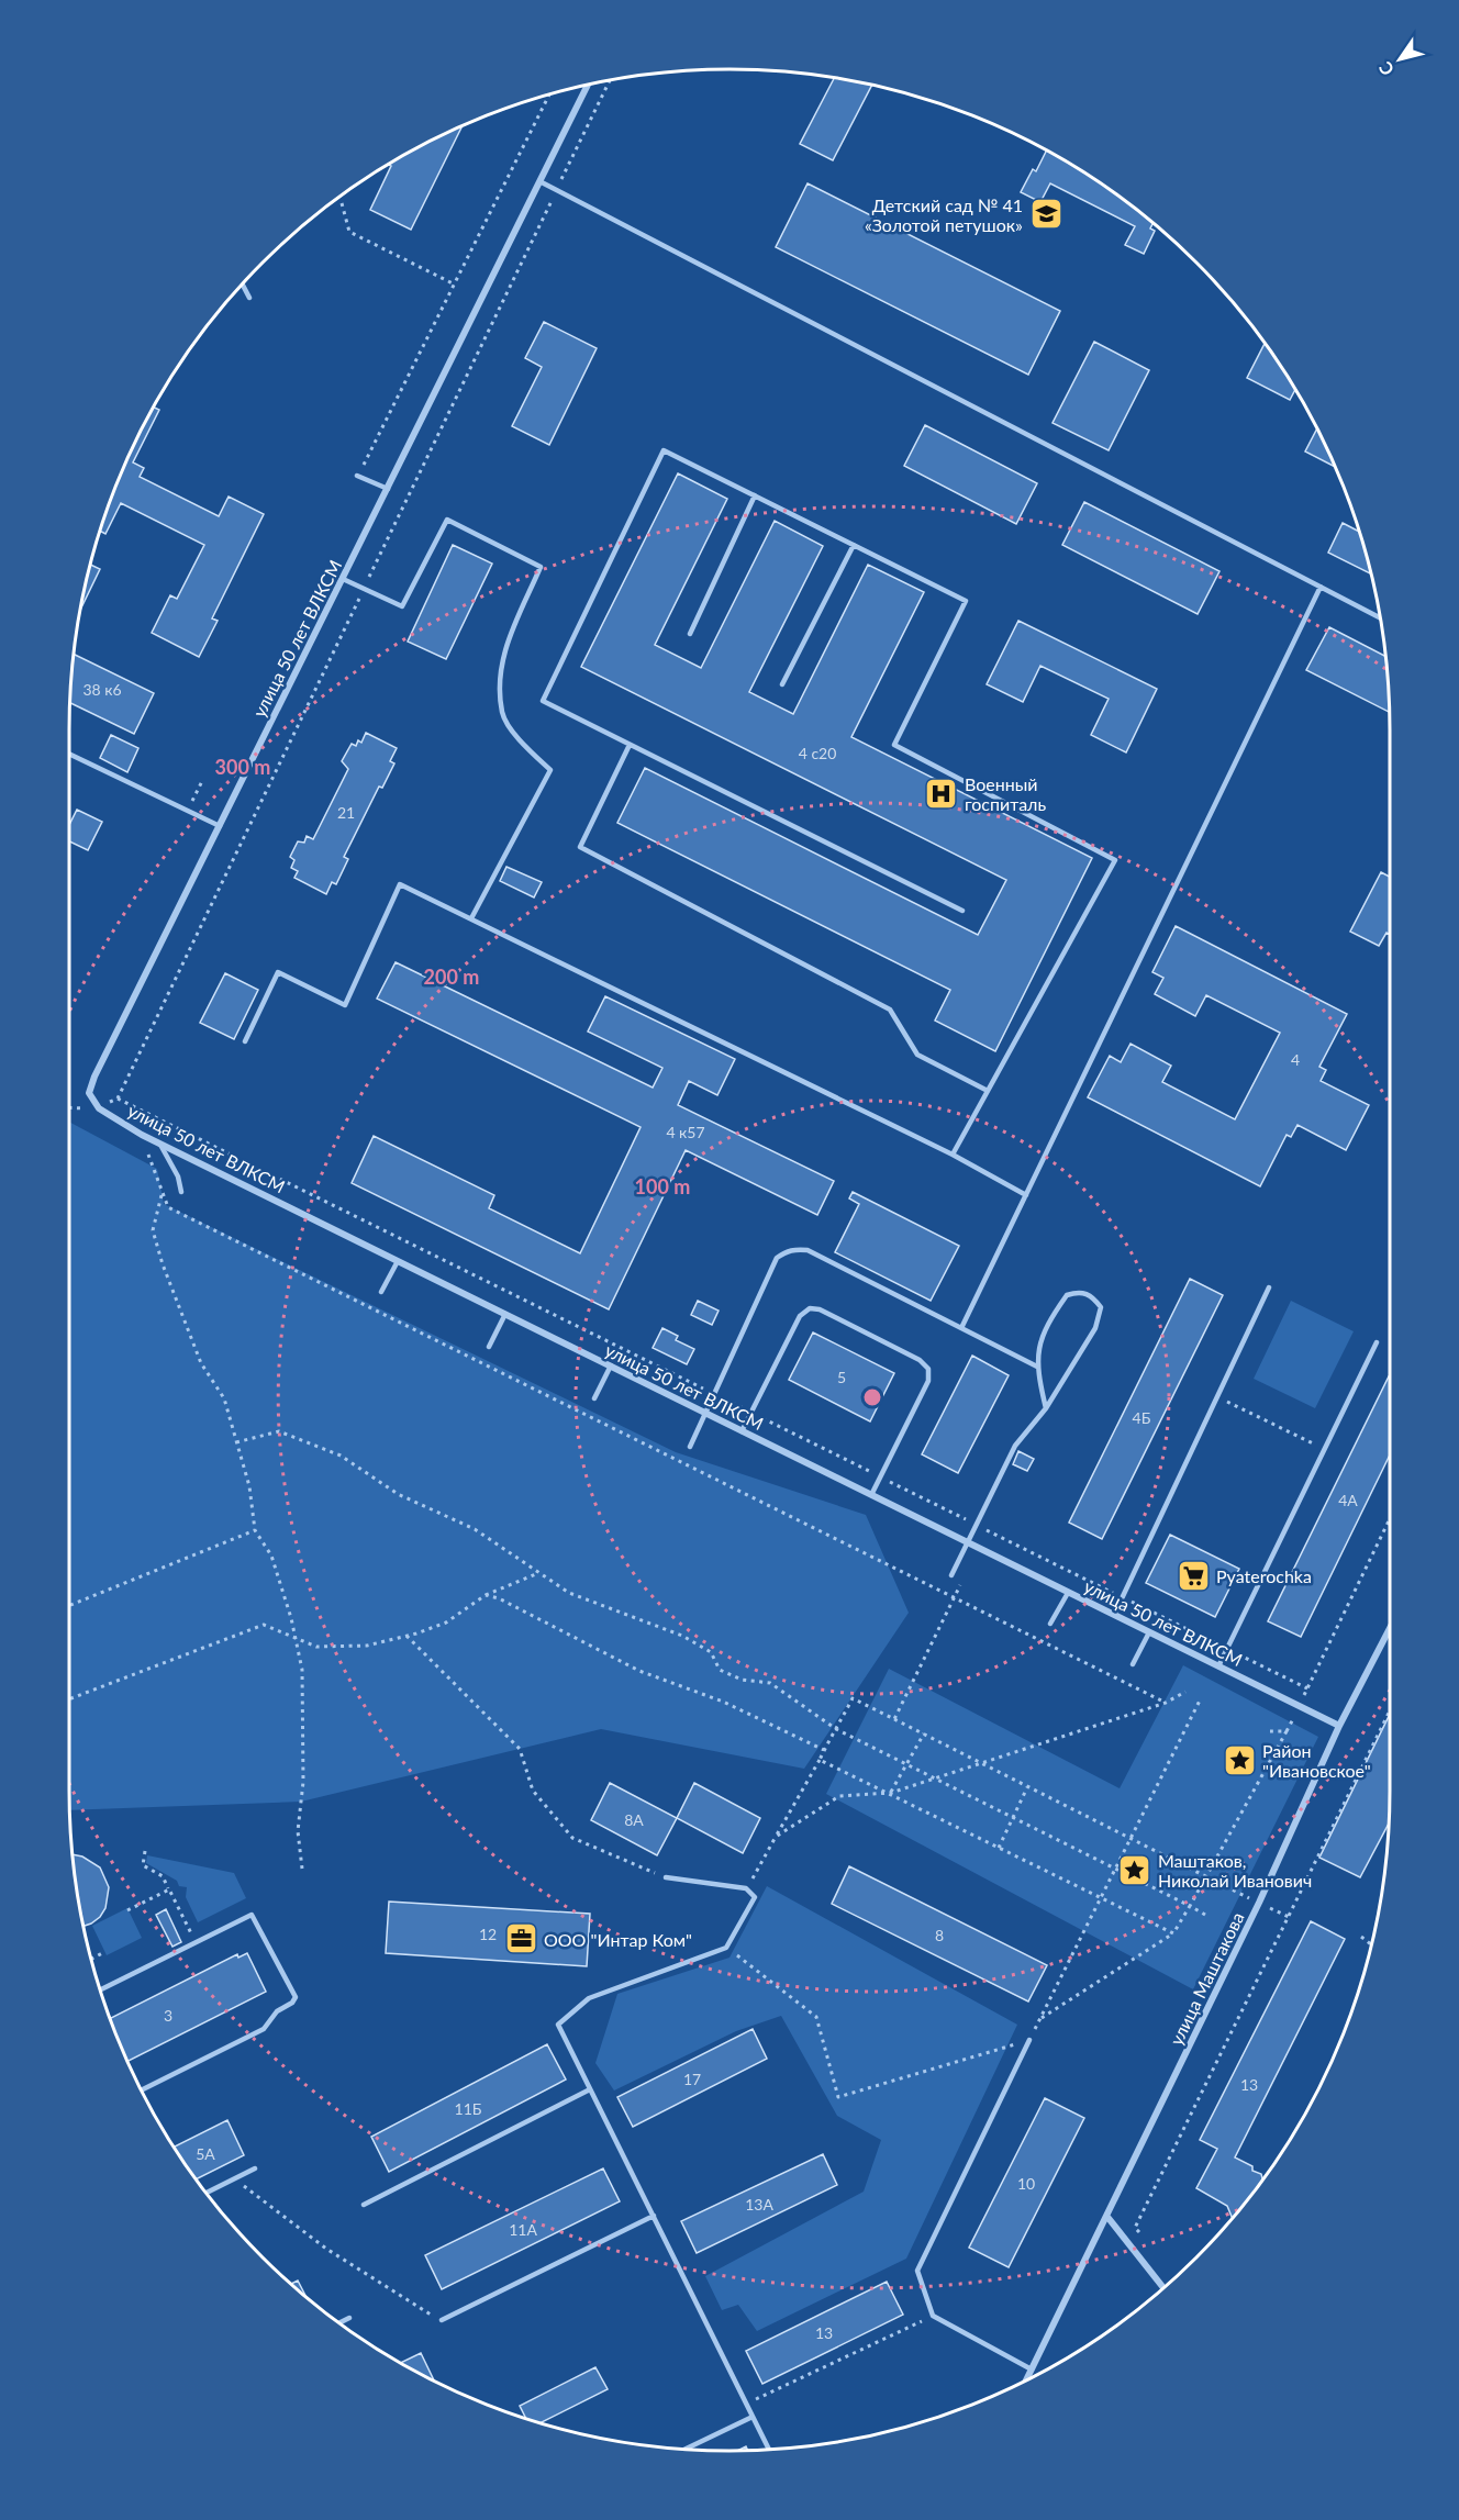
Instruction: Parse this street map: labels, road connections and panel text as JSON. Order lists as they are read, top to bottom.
{
  "streets": {
    "street": ["улица 50 лет ВЛКСМ", "улица Маштакова"]
  },
  "crossings": [
    ["улица 50 лет ВЛКСМ", "улица Маштакова"]
  ],
  "places": {
    "school or university": ["Детский сад № 41 «Золотой петушок»"],
    "hospital": ["Военный госпиталь"],
    "supermarket": ["Pyaterochka"],
    "place": ["Район \"Ивановское\"", "Маштаков, Николай Иванович"],
    "office": ["ООО \"Интар Ком\""]
  },
  "house_numbers": [
    "38 к6",
    "4 с20",
    "21",
    "4",
    "4 к57",
    "5",
    "4Б",
    "4А",
    "8А",
    "12",
    "8",
    "3",
    "17",
    "13",
    "11Б",
    "5А",
    "10",
    "13А",
    "11А",
    "13"
  ],
  "north": "bottom left",
  "rings": ["300 m", "200 m", "100 m"]
}
